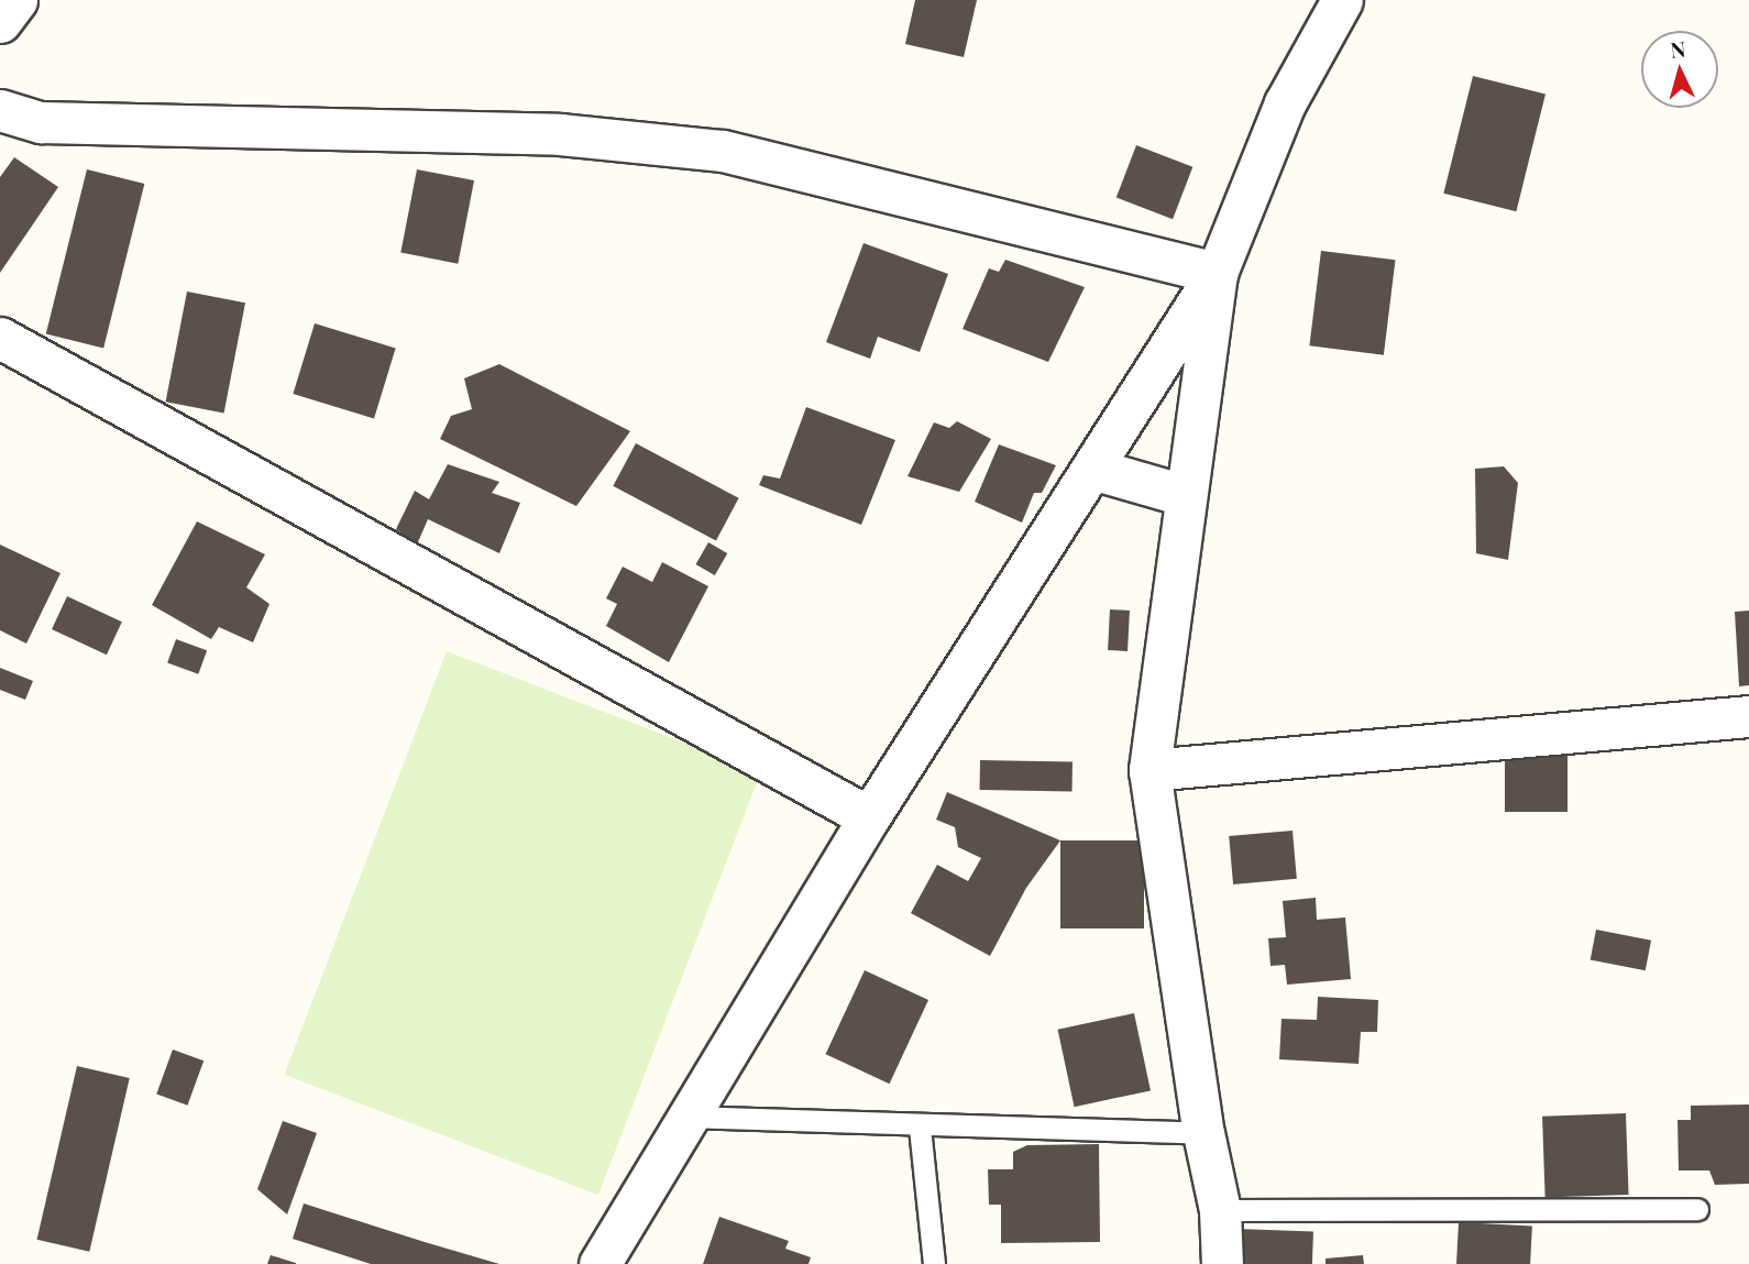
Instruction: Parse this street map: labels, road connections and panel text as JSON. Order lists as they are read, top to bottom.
{
  "north": "top"
}
